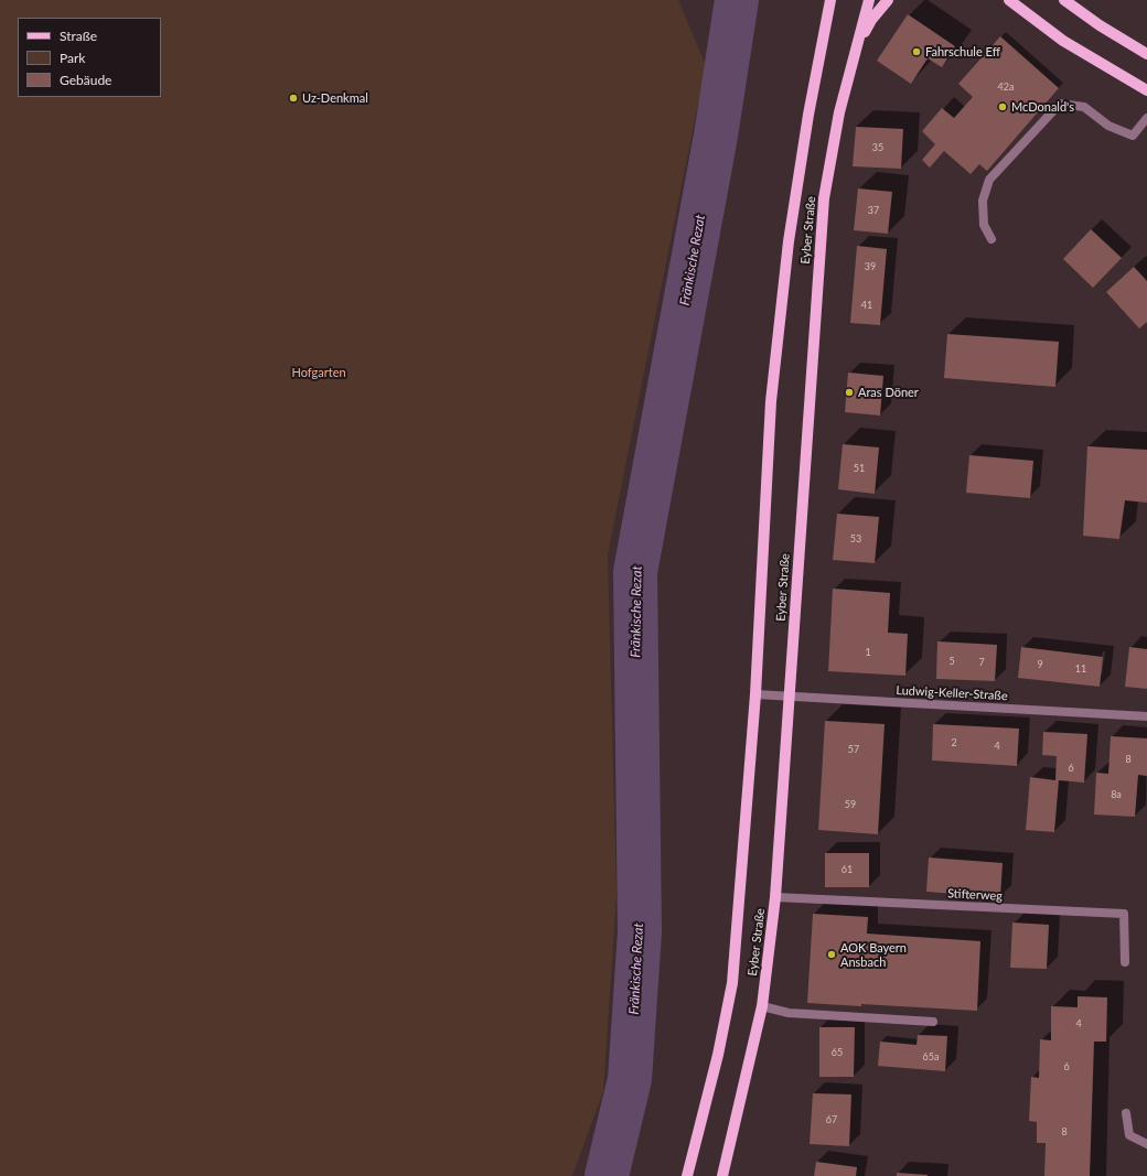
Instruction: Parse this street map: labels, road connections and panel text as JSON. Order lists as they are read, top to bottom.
{
  "streets": {
    "main road": ["Eyber Straße"],
    "street": ["Ludwig-Keller-Straße", "Stifterweg"]
  },
  "crossings": [
    ["Eyber Straße", "Ludwig-Keller-Straße"],
    ["Eyber Straße", "Stifterweg"]
  ],
  "water": ["Fränkische Rezat"],
  "parks": ["Hofgarten"],
  "places": [
    "Fahrschule Eff",
    "Uz-Denkmal",
    "McDonald's",
    "Aras Döner",
    "AOK Bayern Ansbach"
  ],
  "house_numbers": [
    "42a",
    "35",
    "37",
    "39",
    "41",
    "51",
    "53",
    "1",
    "5",
    "7",
    "9",
    "11",
    "2",
    "4",
    "57",
    "8",
    "6",
    "8a",
    "59",
    "61",
    "4",
    "65",
    "65a",
    "6",
    "67",
    "8"
  ],
  "legend": ["Straße", "Park", "Gebäude"]
}
